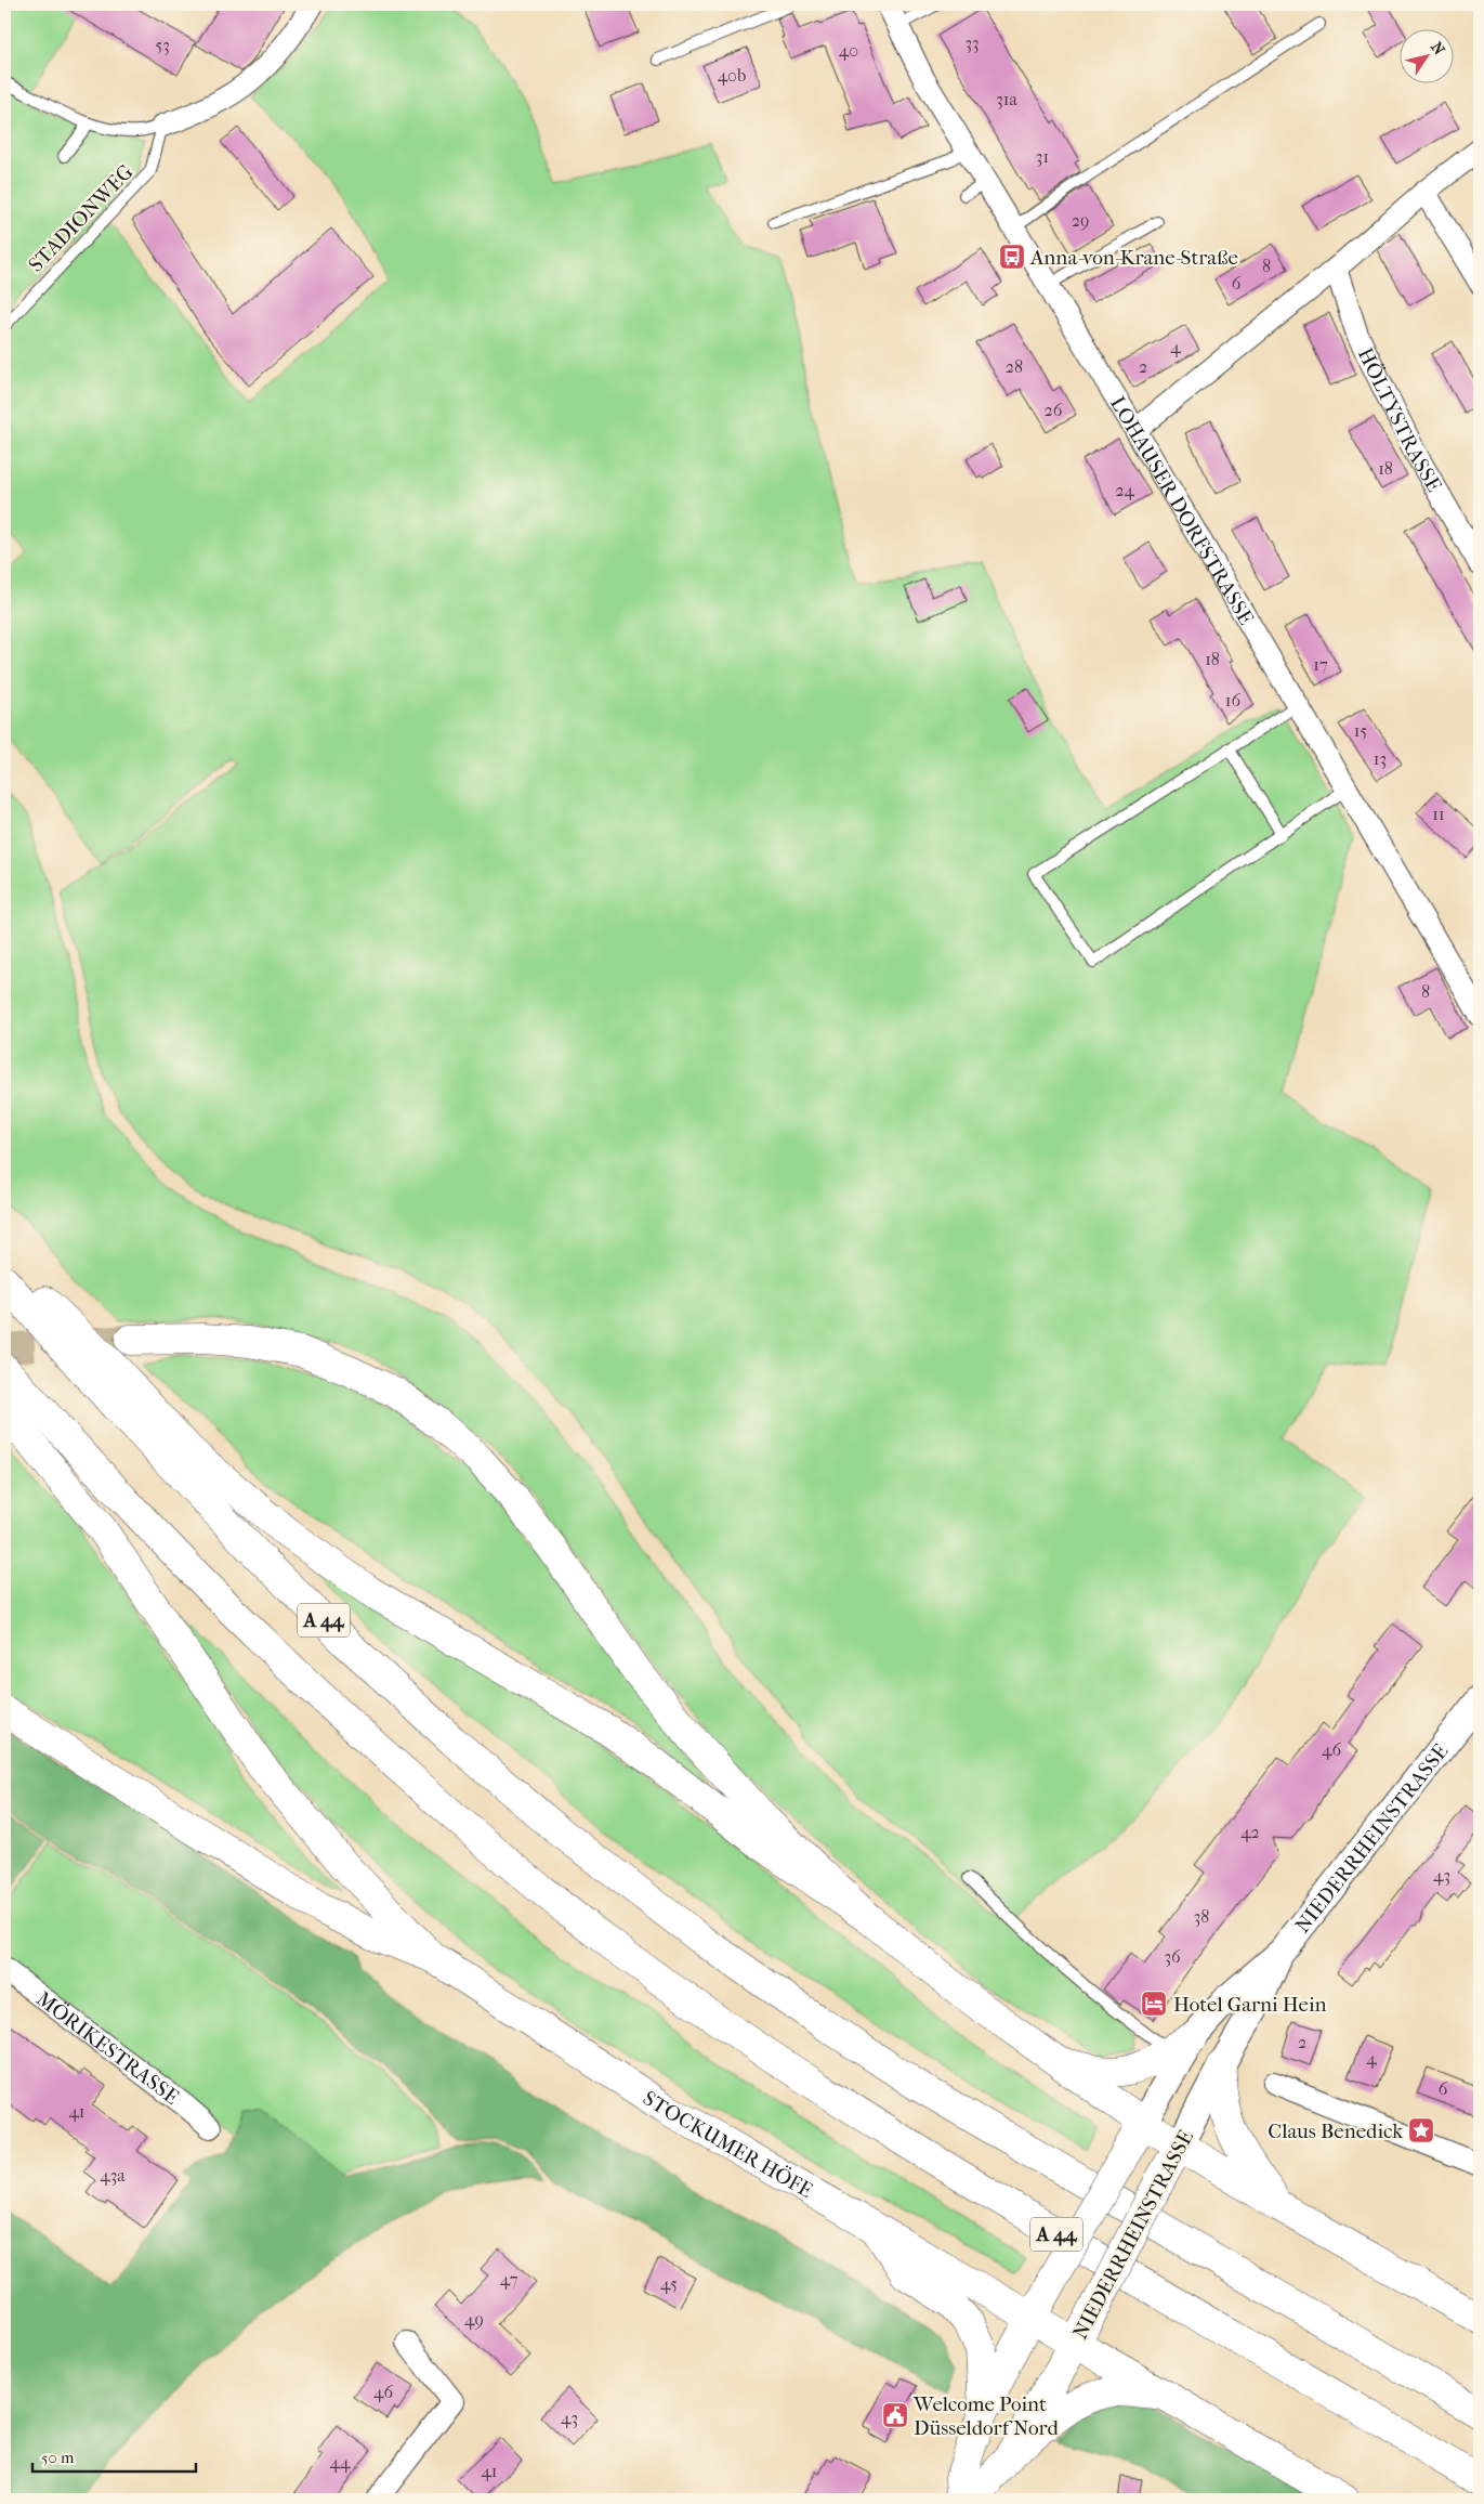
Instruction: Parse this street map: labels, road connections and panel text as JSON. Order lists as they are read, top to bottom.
{
  "streets": {
    "main road": ["A 44", "NIEDERRHEINSTRASSE", "STOCKUMER HÖFE"],
    "street": ["HÖLTYSTRASSE", "LOHAUSER DORFSTRASSE", "MÖRIKESTRASSE"],
    "lane": ["STADIONWEG"]
  },
  "crossings": [
    ["NIEDERRHEINSTRASSE", "STOCKUMER HÖFE"]
  ],
  "places": {
    "bus stop": ["Anna-von-Krane-Straße"],
    "hotel": ["Hotel Garni Hein"],
    "place": ["Claus Benedick"],
    "public building": ["Welcome Point Düsseldorf Nord"]
  },
  "house_numbers": [
    "33",
    "53",
    "40",
    "40b",
    "31a",
    "31",
    "29",
    "8",
    "6",
    "4",
    "28",
    "2",
    "26",
    "18",
    "24",
    "18",
    "17",
    "16",
    "15",
    "13",
    "11",
    "8",
    "46",
    "42",
    "43",
    "38",
    "36",
    "2",
    "4",
    "6",
    "41",
    "43a",
    "47",
    "45",
    "49",
    "46",
    "43",
    "44",
    "41"
  ],
  "scale_bar": "50 m",
  "north": "top right"
}
